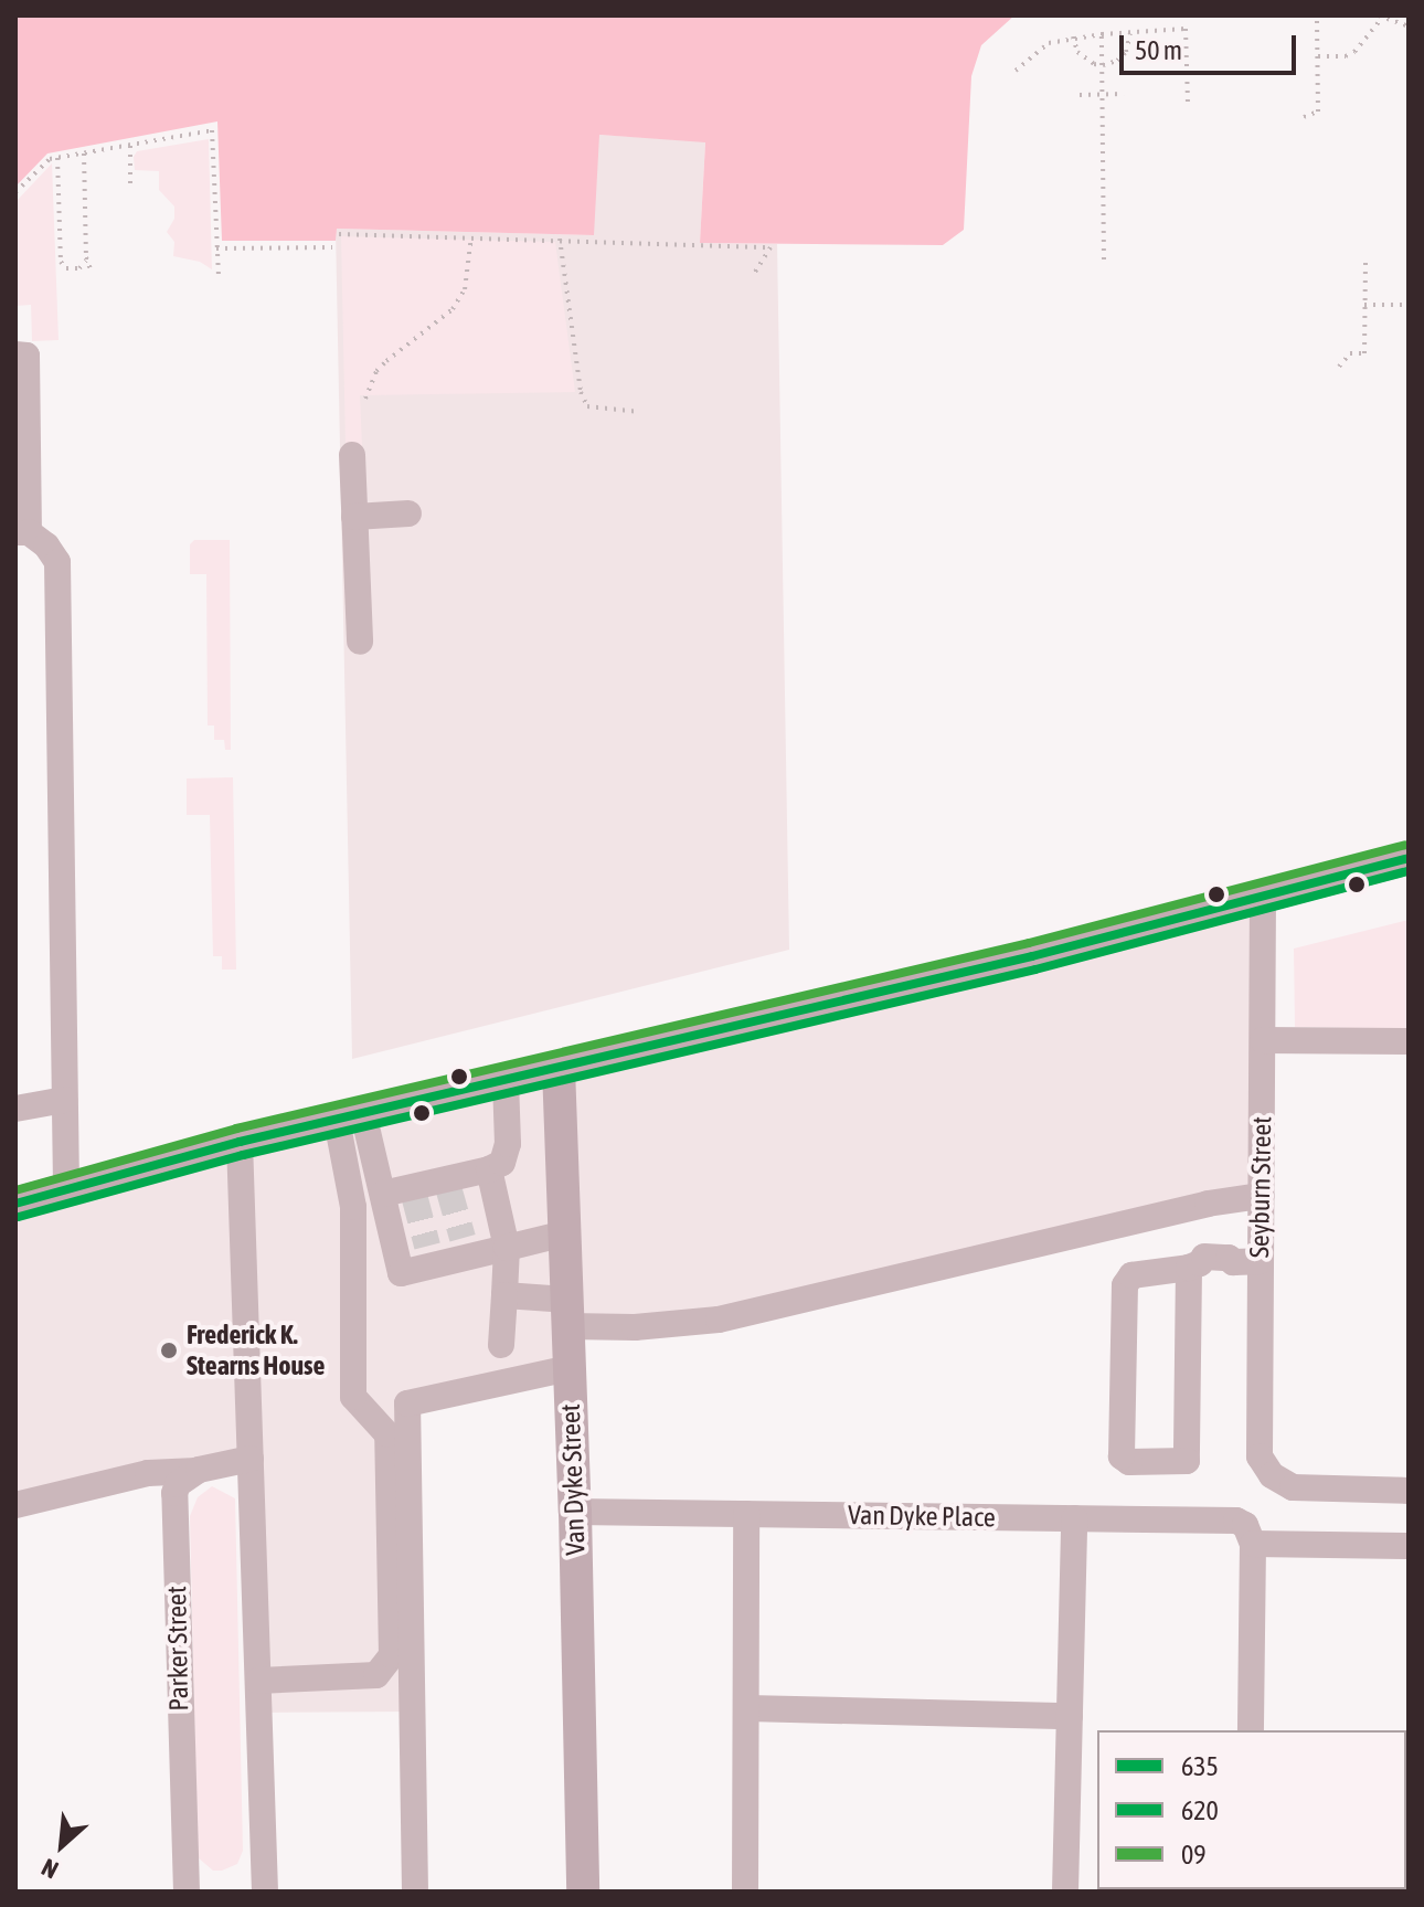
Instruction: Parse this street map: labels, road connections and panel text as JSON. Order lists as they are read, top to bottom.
{
  "streets": {
    "main road": ["Van Dyke Street"],
    "street": ["Seyburn Street", "Van Dyke Place", "Parker Street"]
  },
  "crossings": [
    ["Van Dyke Street", "Van Dyke Place"]
  ],
  "places": ["Frederick K. Stearns House"],
  "lines": ["transit line 09", "transit line 635", "transit line 620"],
  "legend": ["635", "620", "09"],
  "scale_bar": "50 m",
  "north": "bottom left"
}
